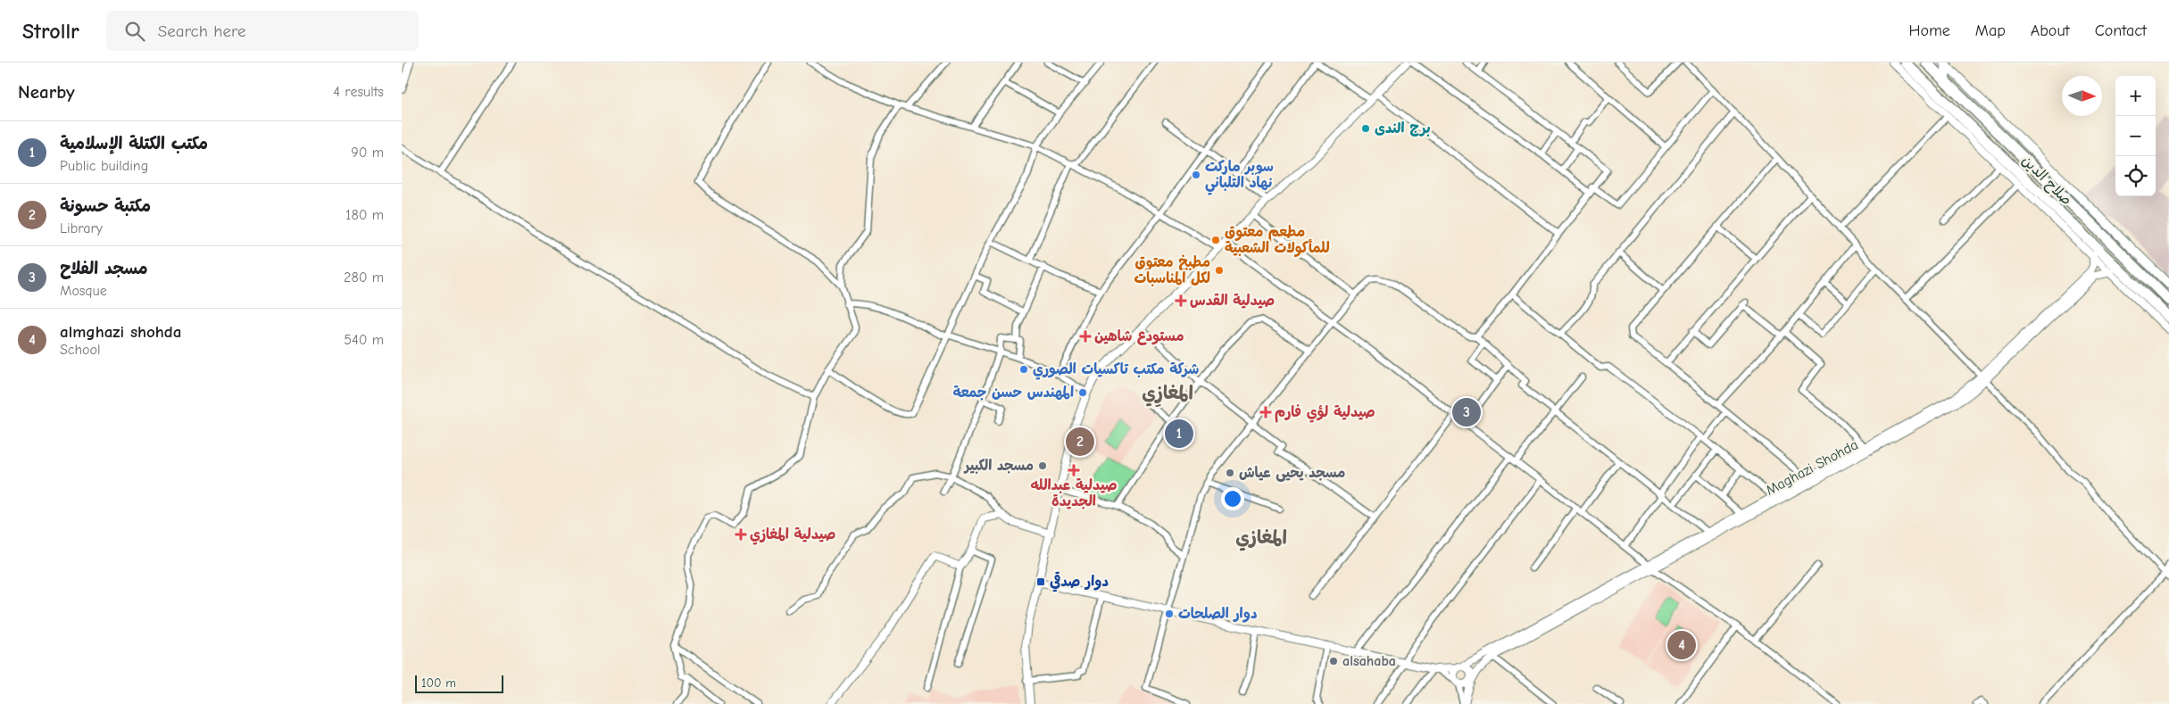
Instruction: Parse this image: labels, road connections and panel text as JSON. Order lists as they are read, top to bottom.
{
  "streets": {
    "highway": ["صلاح الدين"],
    "street": ["Maghazi Shohda"]
  },
  "crossings": [
    ["صلاح الدين", "Maghazi Shohda"]
  ],
  "districts": ["المغازِي", "المغازي"],
  "places": {
    "other": [
      "برج الندى",
      "سوبر ماركت نهاد التلباني",
      "مطعم معتوق للمأكولات الشعبية",
      "مطبخ معتوق لكل المناسبات",
      "شركة مكتب تاكسيات الصوري",
      "المهندس حسن جمعة",
      "مسجد الكبير",
      "مسجد يحيى عياش",
      "دوار الصلحات",
      "alsahaba"
    ],
    "health": [
      "صيدلية القدس",
      "مستودع شاهين",
      "صيدلية لؤي فارم",
      "صيدلية عبدالله الجديدة",
      "صيدلية المغازي"
    ],
    "transit": ["دوار صدقي"]
  },
  "scale_bar": "100 m",
  "north": "right",
  "page": {
    "header": "Strollr",
    "search": "Search here",
    "nav": [
      "Home",
      "Map",
      "About",
      "Contact"
    ],
    "heading": ["Nearby", "4 results"],
    "map_buttons": ["+", "−"],
    "list": [
      {
        "mark": "1",
        "name": "مكتب الكتلة الإسلامية",
        "note": "Public building",
        "value": "90 m"
      },
      {
        "mark": "2",
        "name": "مكتبة حسونة",
        "note": "Library",
        "value": "180 m"
      },
      {
        "mark": "3",
        "name": "مسجد الفلاح",
        "note": "Mosque",
        "value": "280 m"
      },
      {
        "mark": "4",
        "name": "almghazi shohda",
        "note": "School",
        "value": "540 m"
      }
    ],
    "pins": [
      "3",
      "1",
      "2",
      "4"
    ],
    "scale": "100 m"
  }
}
